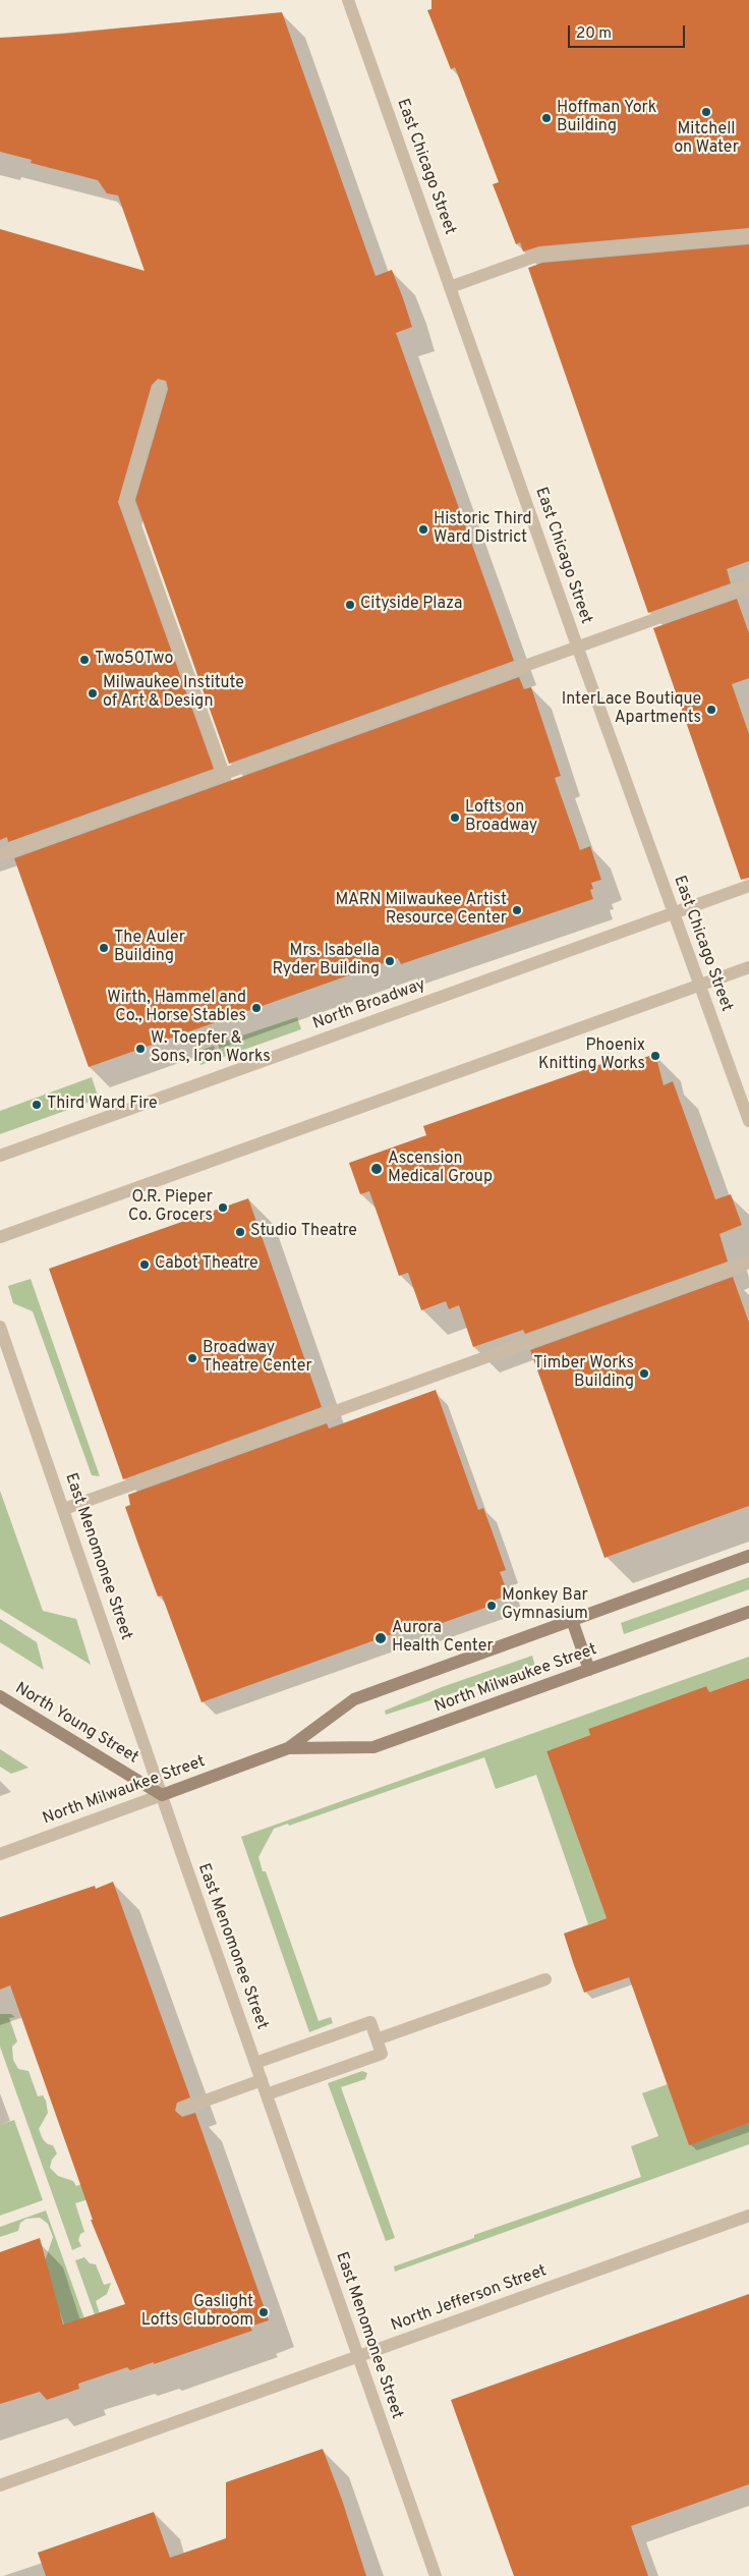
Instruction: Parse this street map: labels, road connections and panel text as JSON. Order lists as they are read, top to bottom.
{
  "streets": {
    "main road": ["North Milwaukee Street", "North Young Street"],
    "street": [
      "East Chicago Street",
      "North Broadway",
      "East Menomonee Street",
      "North Jefferson Street"
    ]
  },
  "crossings": [
    ["East Chicago Street", "North Broadway"],
    ["East Menomonee Street", "North Milwaukee Street"],
    ["East Menomonee Street", "North Young Street"],
    ["East Menomonee Street", "North Jefferson Street"],
    ["North Milwaukee Street", "North Young Street"]
  ],
  "places": [
    "Mitchell on Water",
    "Hoffman York Building",
    "Historic Third Ward District",
    "Cityside Plaza",
    "Two50Two",
    "Milwaukee Institute of Art & Design",
    "InterLace Boutique Apartments",
    "Lofts on Broadway",
    "MARN Milwaukee Artist Resource Center",
    "The Auler Building",
    "Mrs. Isabella Ryder Building",
    "Wirth, Hammel and Co., Horse Stables",
    "W. Toepfer & Sons, Iron Works",
    "Phoenix Knitting Works",
    "Third Ward Fire",
    "Ascension Medical Group",
    "O.R. Pieper Co. Grocers",
    "Studio Theatre",
    "Cabot Theatre",
    "Broadway Theatre Center",
    "Timber Works Building",
    "Monkey Bar Gymnasium",
    "Aurora Health Center",
    "Gaslight Lofts Clubroom"
  ],
  "scale_bar": "20 m"
}
